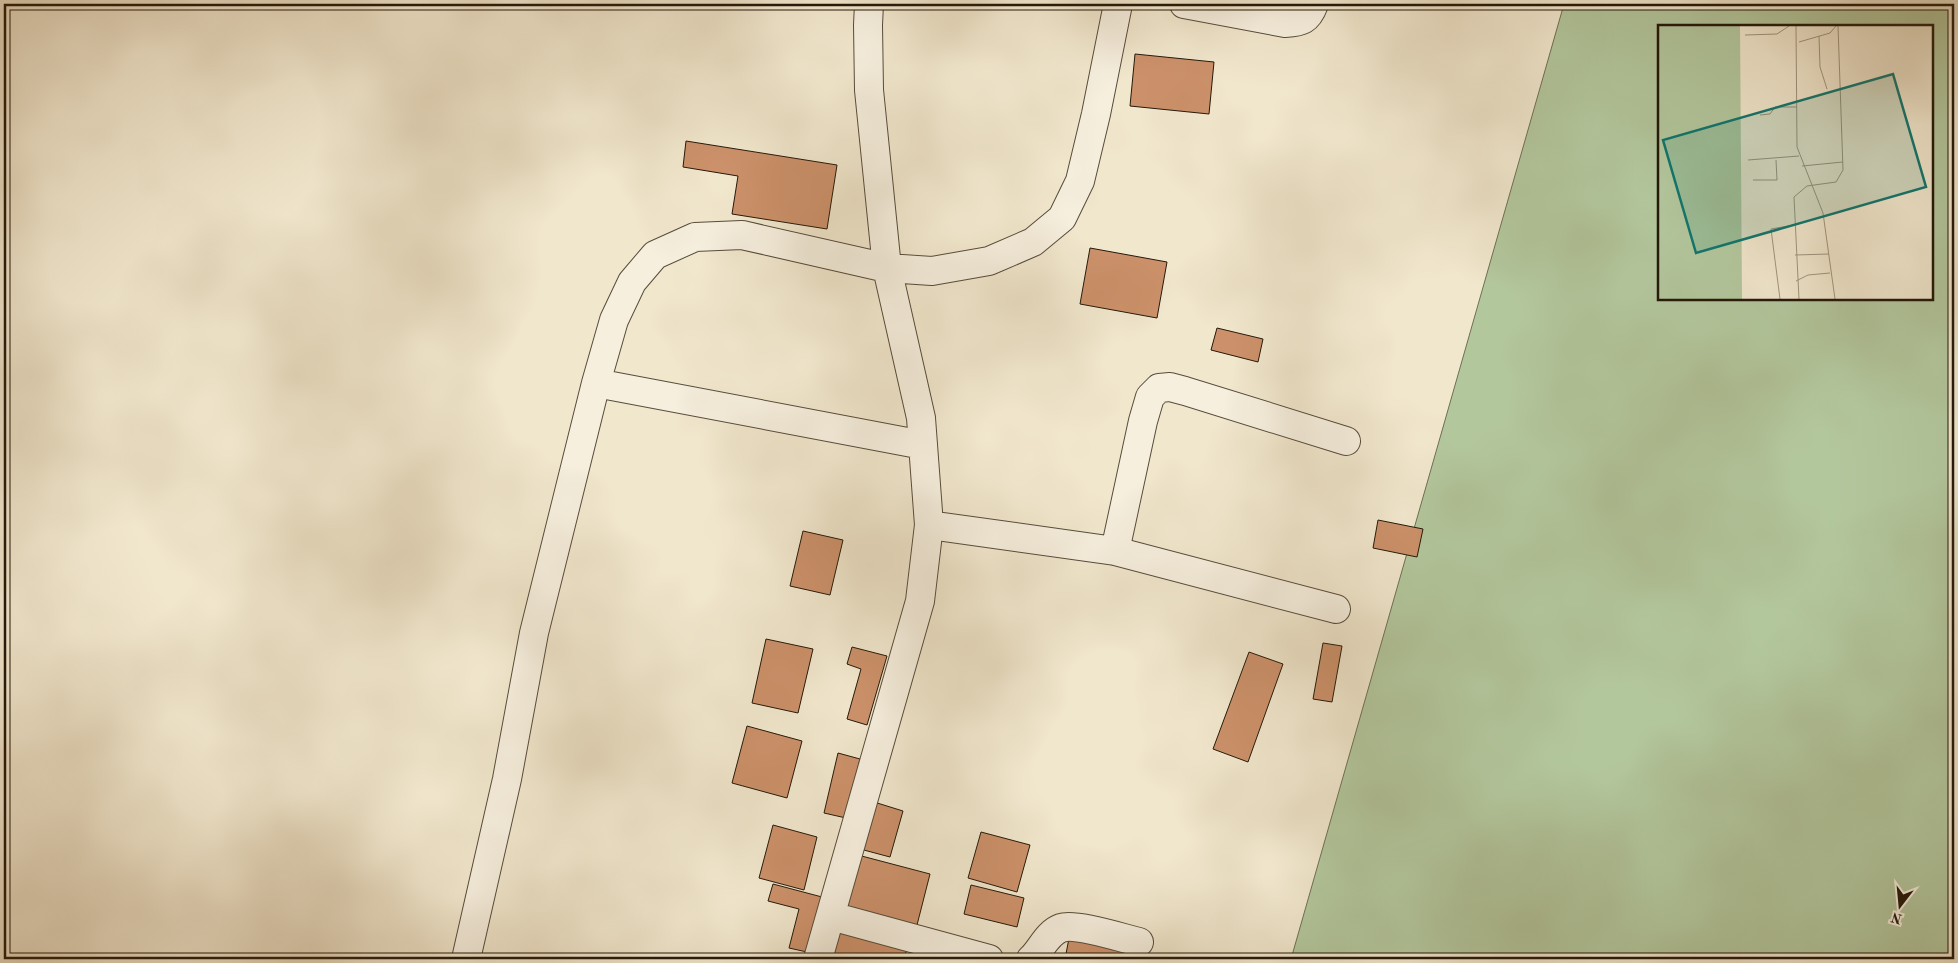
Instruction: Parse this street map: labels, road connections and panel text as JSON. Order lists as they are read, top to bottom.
{
  "north": "bottom"
}
